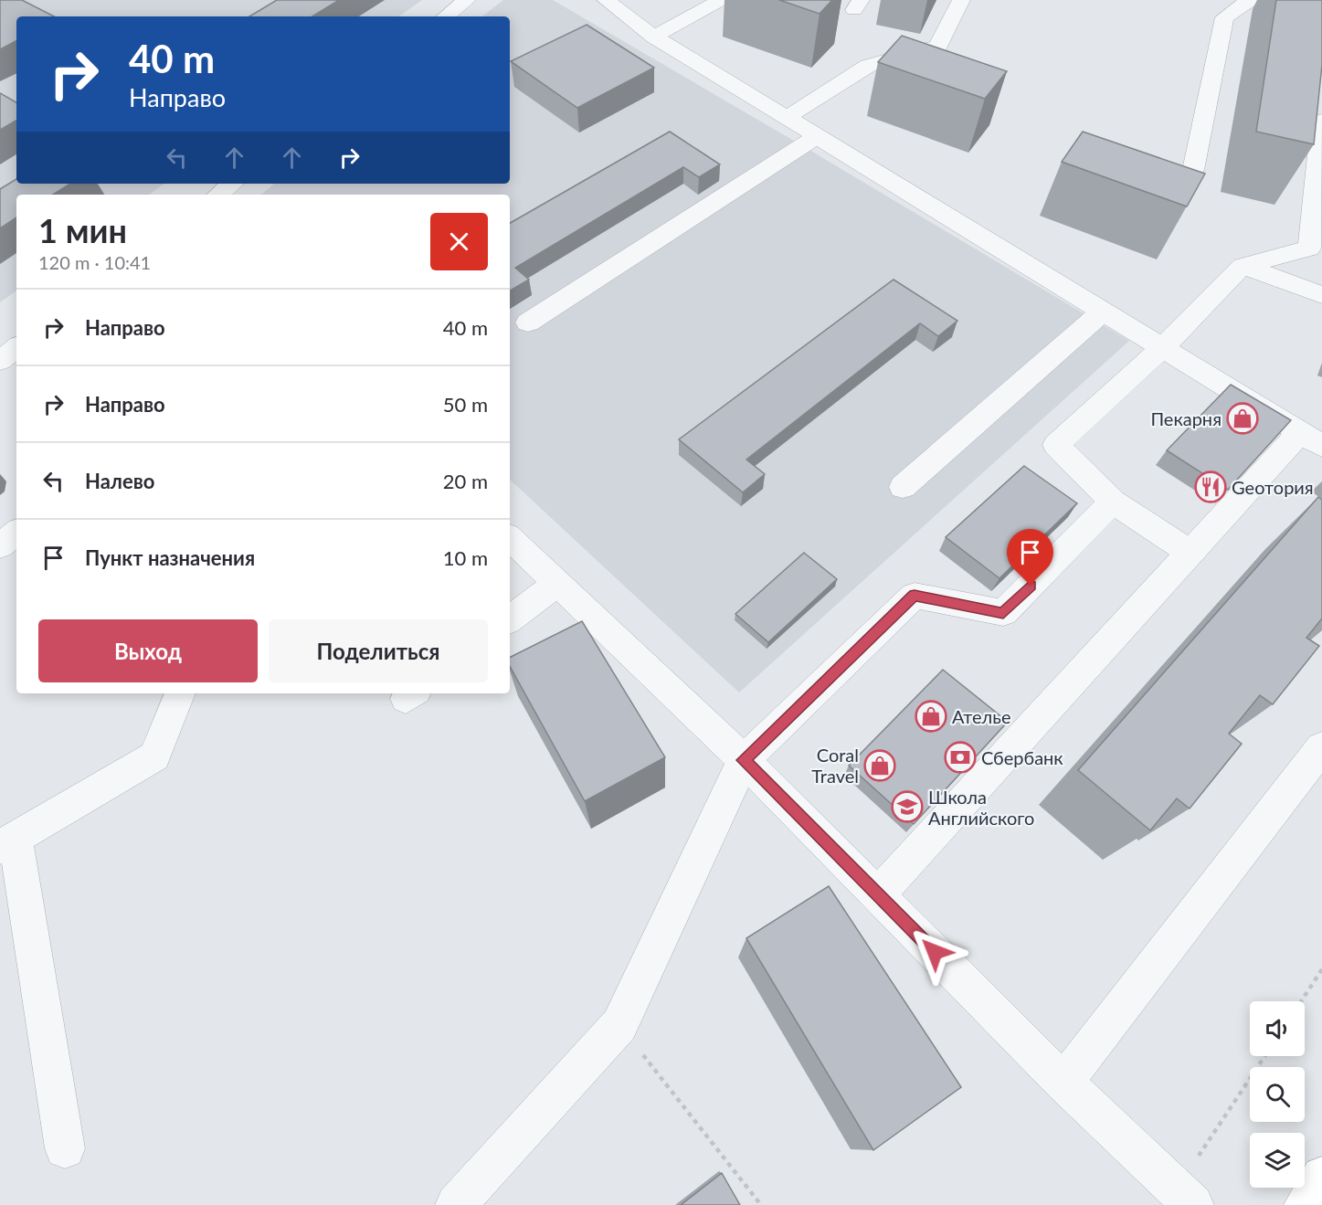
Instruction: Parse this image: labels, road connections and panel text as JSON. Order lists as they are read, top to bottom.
{
  "places": {
    "shop": ["Пекарня", "Ателье", "Coral Travel"],
    "restaurant": ["Gеотория"],
    "bank": ["Сбербанк"],
    "school or university": ["Школа Английского"]
  },
  "page": {
    "turn": ["40 m", "Направо"],
    "heading": ["1 мин", "120 m · 10:41"],
    "list": [
      {
        "name": "Направо",
        "value": "40 m"
      },
      {
        "name": "Направо",
        "value": "50 m"
      },
      {
        "name": "Налево",
        "value": "20 m"
      },
      {
        "name": "Пункт назначения",
        "value": "10 m"
      }
    ],
    "buttons": ["Выход", "Поделиться"]
  }
}
